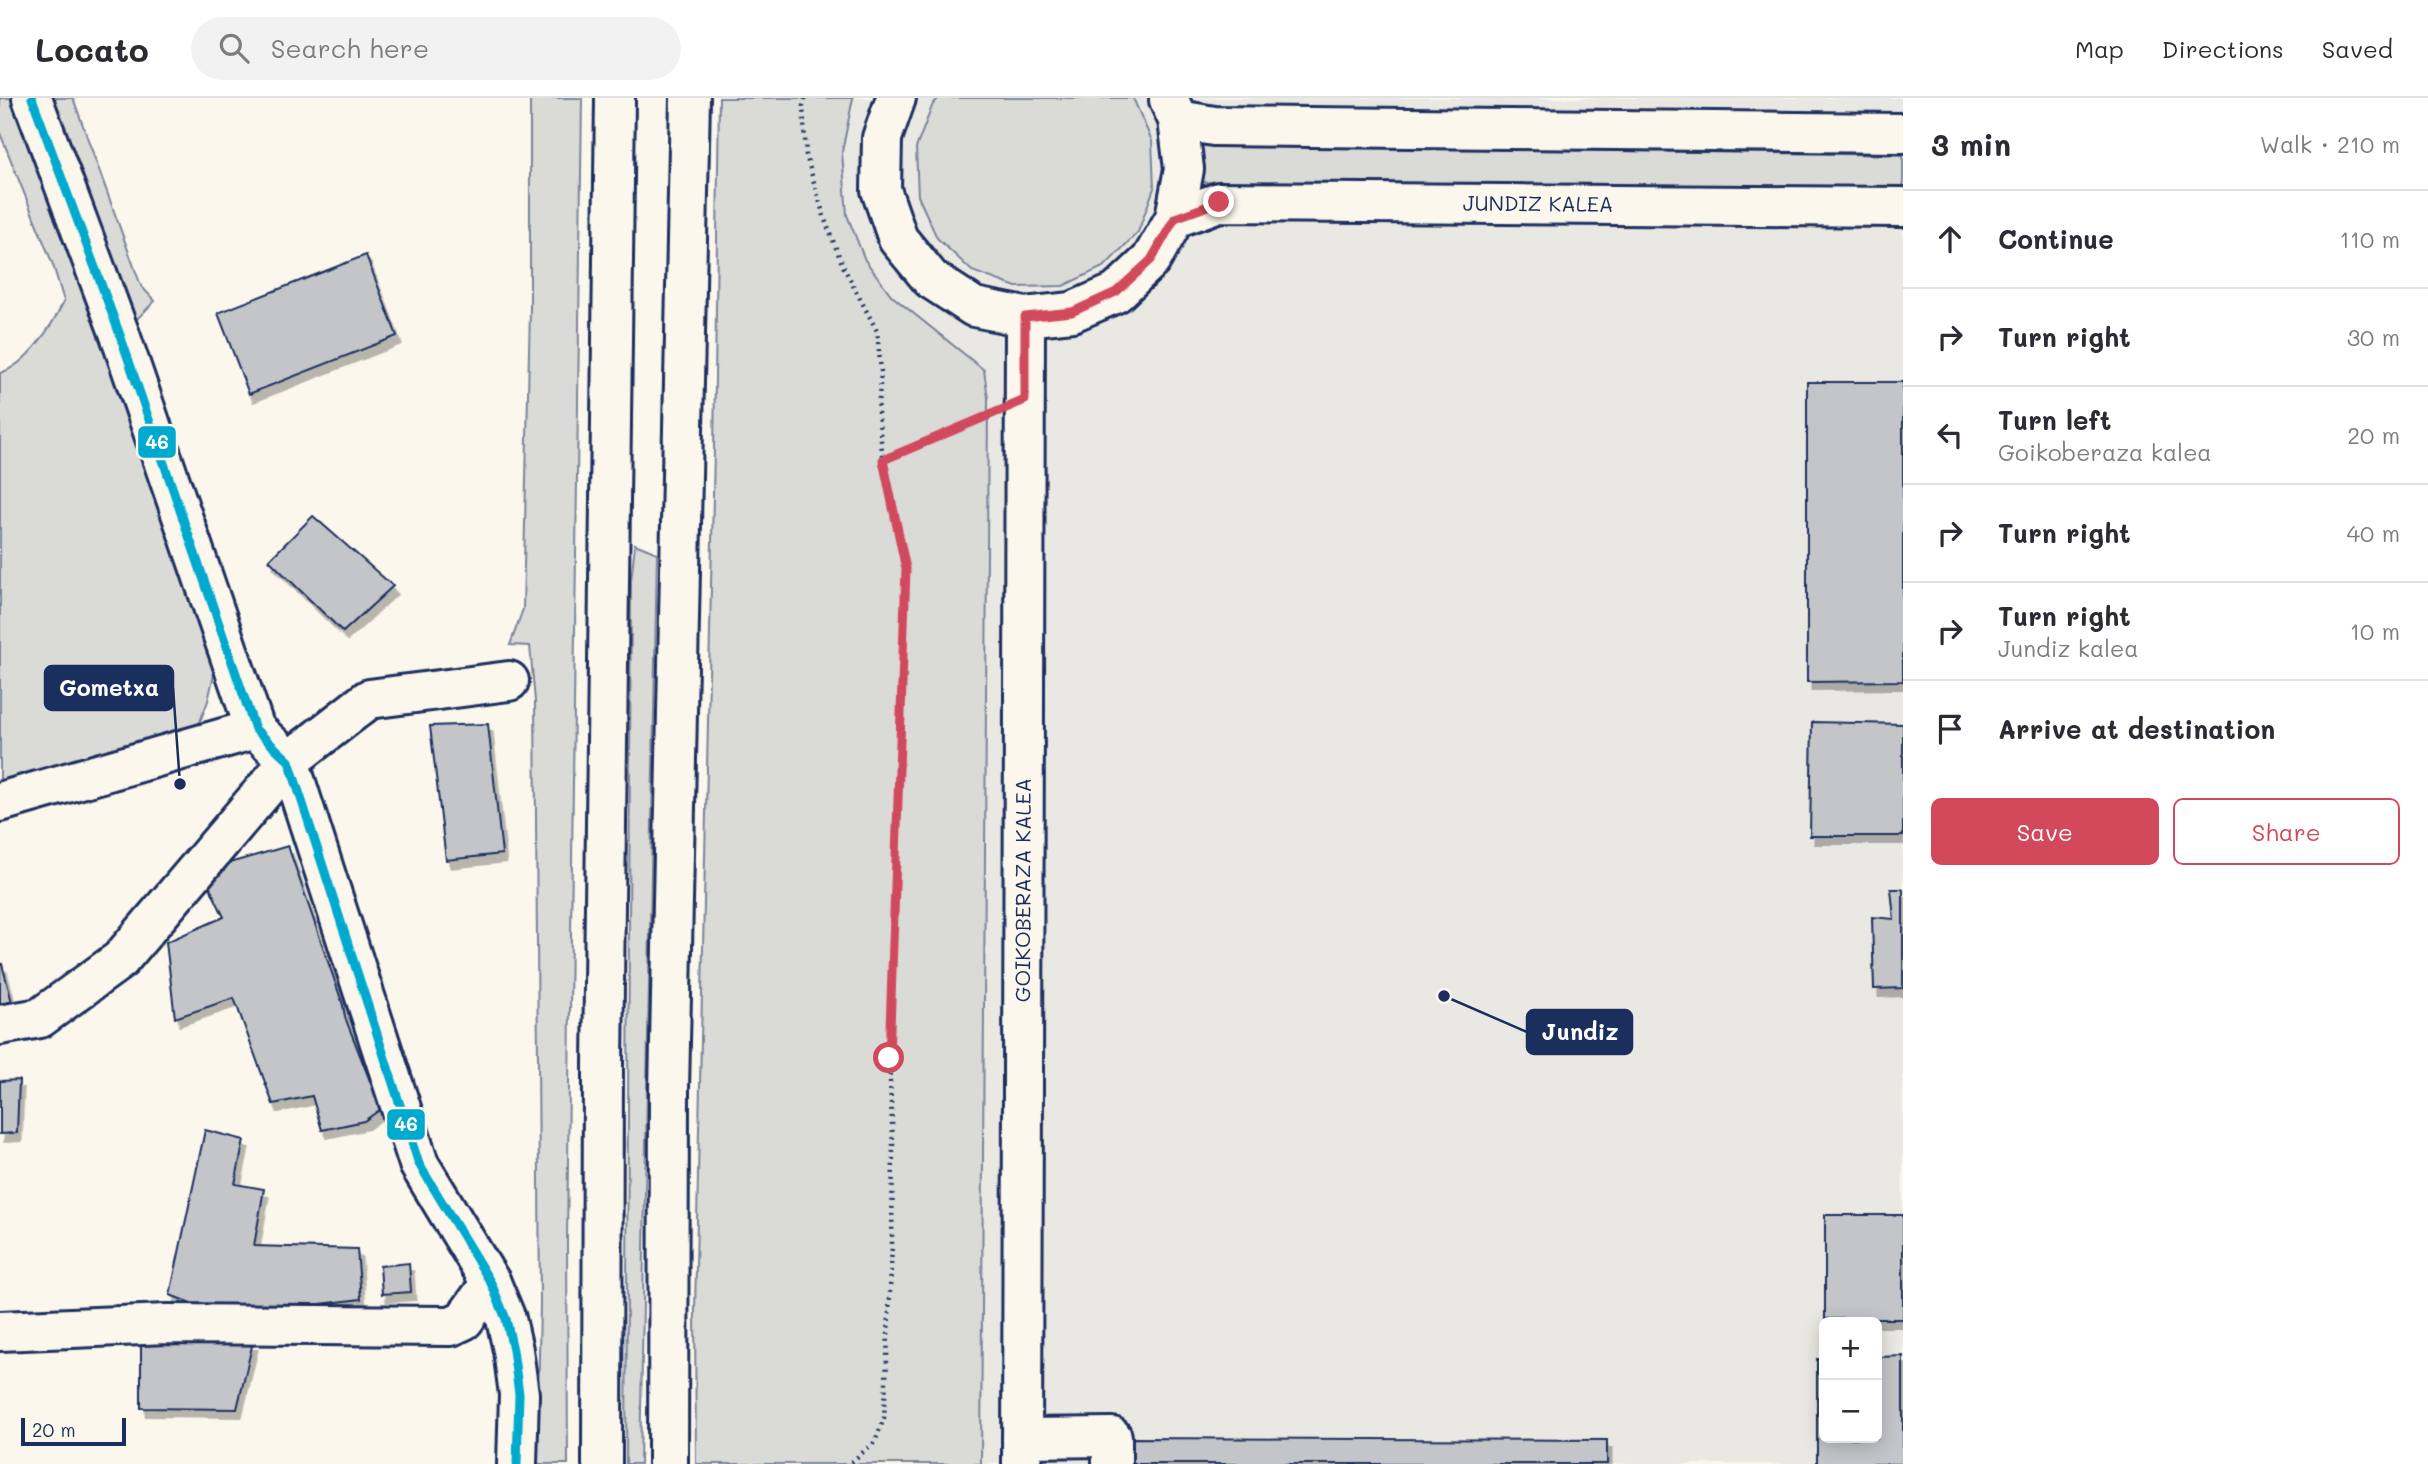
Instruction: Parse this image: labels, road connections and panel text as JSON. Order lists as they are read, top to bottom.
{
  "streets": {
    "main road": ["JUNDIZ KALEA", "GOIKOBERAZA KALEA"]
  },
  "places": ["Gometxa", "Jundiz"],
  "lines": ["transit line 46"],
  "scale_bar": "20 m",
  "page": {
    "header": "Locato",
    "search": "Search here",
    "nav": ["Map", "Directions", "Saved"],
    "heading": ["3 min", "Walk · 210 m"],
    "list": [
      ["Continue", "110 m"],
      ["Turn right", "30 m"],
      ["Turn left", "Goikoberaza kalea", "20 m"],
      ["Turn right", "40 m"],
      ["Turn right", "Jundiz kalea", "10 m"],
      "Arrive at destination"
    ],
    "buttons": ["Save", "Share"],
    "map_buttons": ["+", "−"],
    "scale": "20 m"
  }
}
